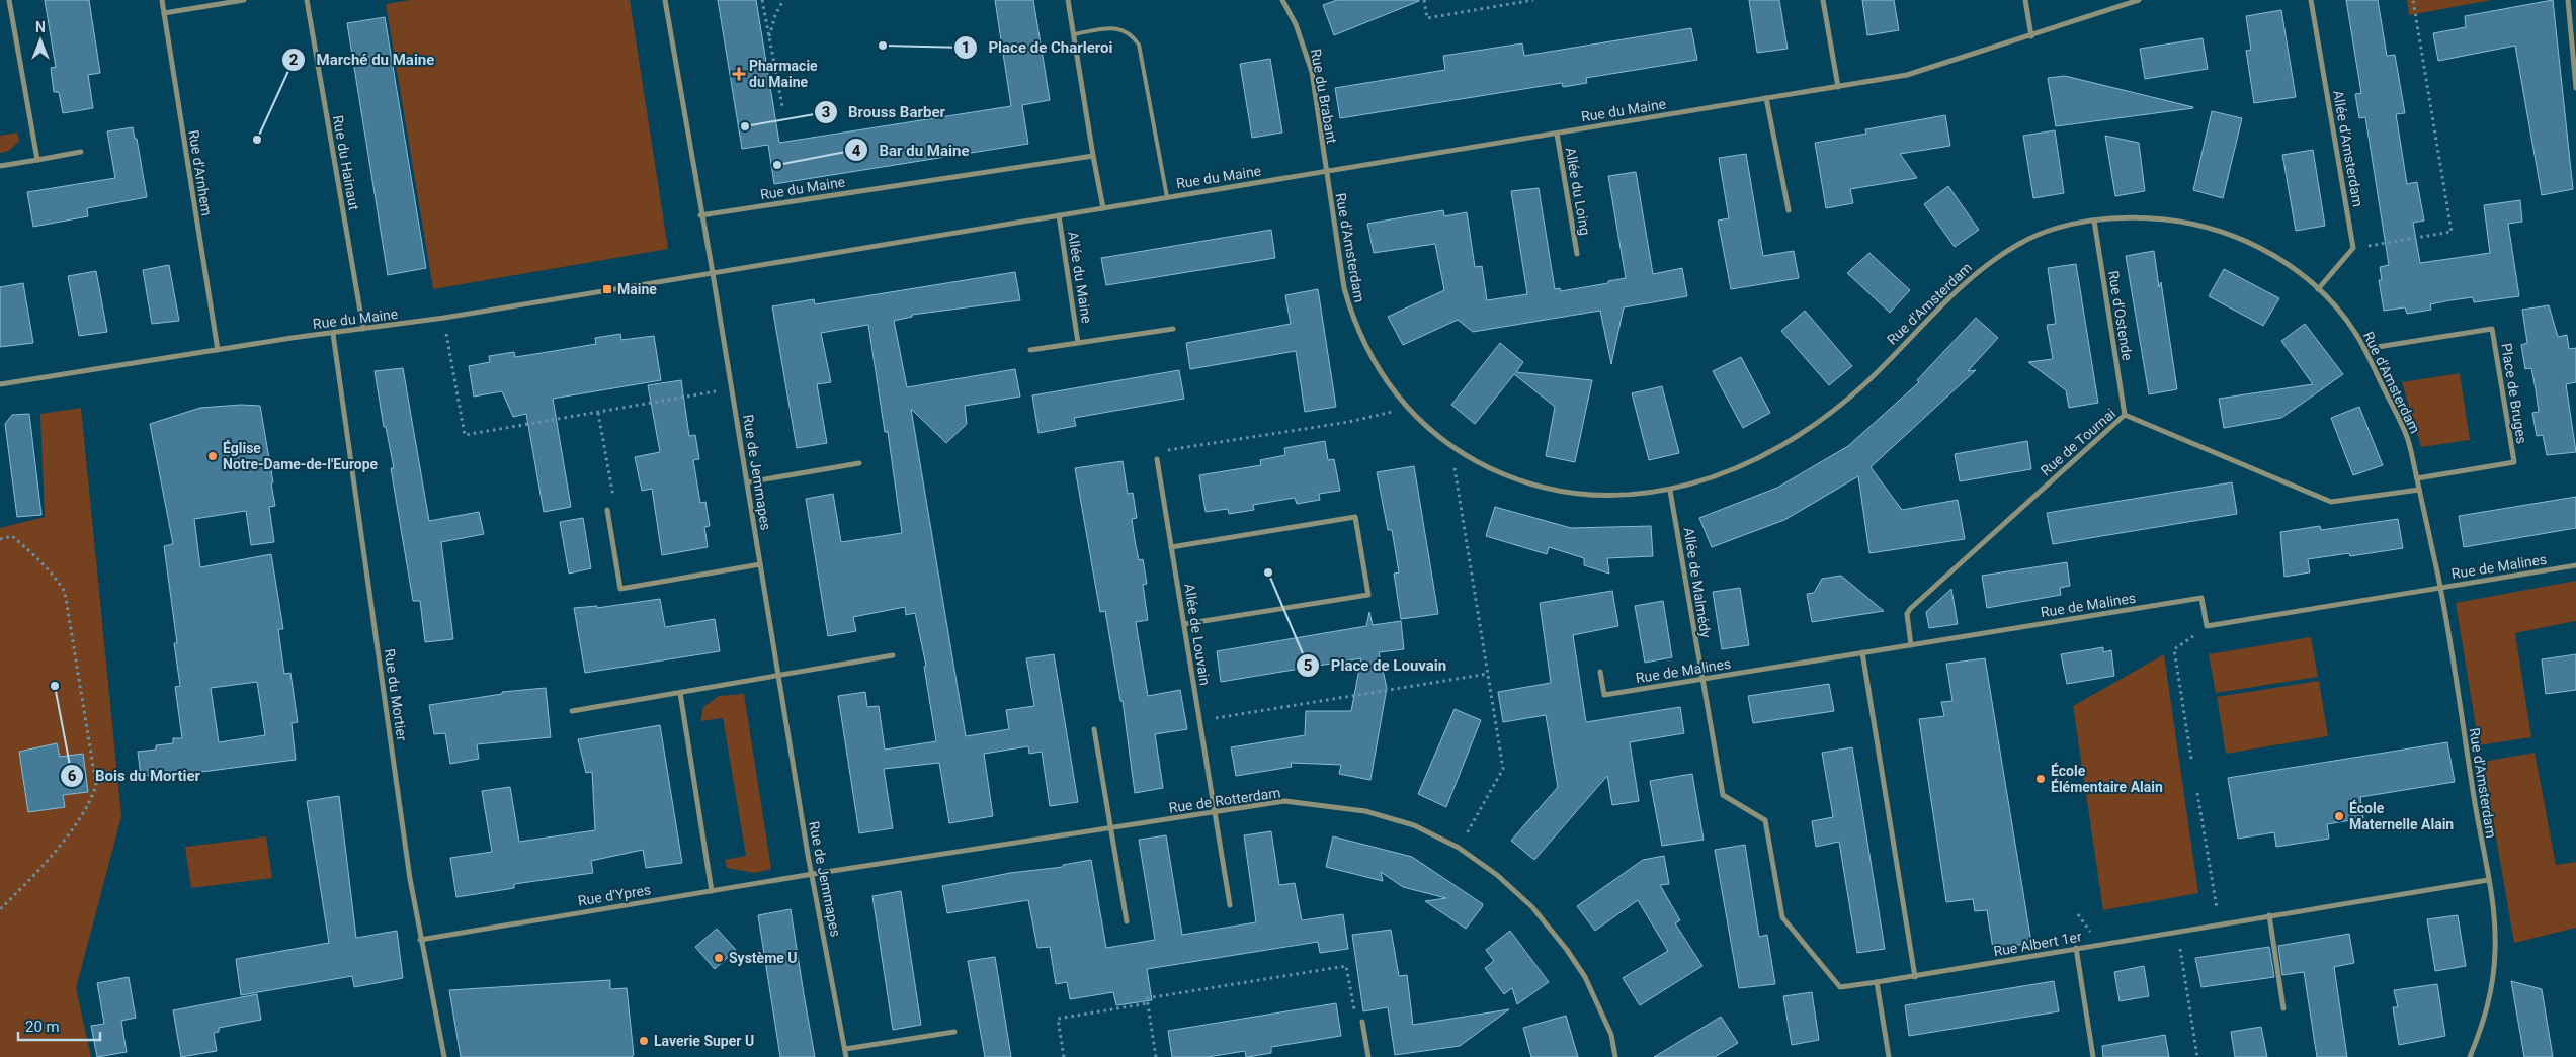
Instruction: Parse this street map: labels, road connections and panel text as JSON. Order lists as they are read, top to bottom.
{
  "streets": {
    "street": [
      "Rue du Brabant",
      "Rue du Maine",
      "Allée d'Amsterdam",
      "Rue du Hainaut",
      "Rue d'Arnhem",
      "Allée du Loing",
      "Rue d'Amsterdam",
      "Allée du Maine",
      "Rue d'Ostende",
      "Place de Bruges",
      "Rue de Tournai",
      "Rue de Jemmapes",
      "Rue de Malines",
      "Allée de Malmédy",
      "Allée de Louvain",
      "Rue du Mortier",
      "Rue de Rotterdam",
      "Rue d'Ypres",
      "Rue Albert 1er"
    ]
  },
  "crossings": [
    ["Rue du Brabant", "Rue du Maine"],
    ["Rue du Brabant", "Rue d'Amsterdam"],
    ["Rue du Maine", "Rue du Hainaut"],
    ["Rue du Maine", "Rue d'Arnhem"],
    ["Rue du Maine", "Allée du Loing"],
    ["Rue du Maine", "Rue d'Amsterdam"],
    ["Rue du Maine", "Allée du Maine"],
    ["Rue du Maine", "Rue de Jemmapes"],
    ["Rue du Maine", "Rue du Mortier"],
    ["Rue d'Amsterdam", "Rue d'Ostende"],
    ["Rue d'Amsterdam", "Place de Bruges"],
    ["Rue d'Amsterdam", "Rue de Tournai"],
    ["Rue d'Amsterdam", "Rue de Malines"],
    ["Rue d'Amsterdam", "Allée de Malmédy"],
    ["Rue d'Amsterdam", "Rue Albert 1er"],
    ["Rue d'Ostende", "Rue de Tournai"],
    ["Rue de Tournai", "Rue de Malines"],
    ["Rue de Jemmapes", "Rue de Rotterdam"],
    ["Rue de Jemmapes", "Rue d'Ypres"],
    ["Rue de Malines", "Allée de Malmédy"],
    ["Allée de Malmédy", "Rue Albert 1er"],
    ["Allée de Louvain", "Rue de Rotterdam"],
    ["Rue du Mortier", "Rue d'Ypres"],
    ["Rue de Rotterdam", "Rue d'Ypres"]
  ],
  "places": {
    "other": [
      "Place de Charleroi",
      "Brouss Barber",
      "Marché du Maine",
      "Bar du Maine",
      "Église Notre-Dame-de-l'Europe",
      "Place de Louvain",
      "Bois du Mortier",
      "École Élémentaire Alain",
      "École Maternelle Alain",
      "Système U",
      "Laverie Super U"
    ],
    "health": ["Pharmacie du Maine"],
    "transit": ["Maine"]
  },
  "scale_bar": "20 m",
  "north": "top"
}
